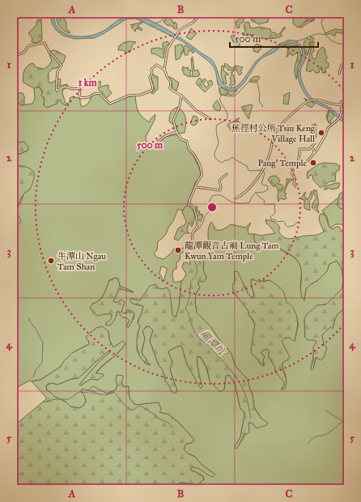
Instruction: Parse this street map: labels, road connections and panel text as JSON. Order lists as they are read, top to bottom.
{
  "water": ["龍潭坑"],
  "places": [
    "蕉徑村公所 Tsiu Keng Village Hall",
    "Pang' Temple",
    "龍潭觀音古廟 Lung Tam Kwun Yam Temple",
    "牛潭山 Ngau Tam Shan"
  ],
  "scale_bar": "500 m",
  "grid": {
    "columns": ["A", "B", "C"],
    "rows": [
      "1",
      "2",
      "3",
      "4",
      "5"
    ]
  },
  "rings": ["1 km", "500 m"]
}
